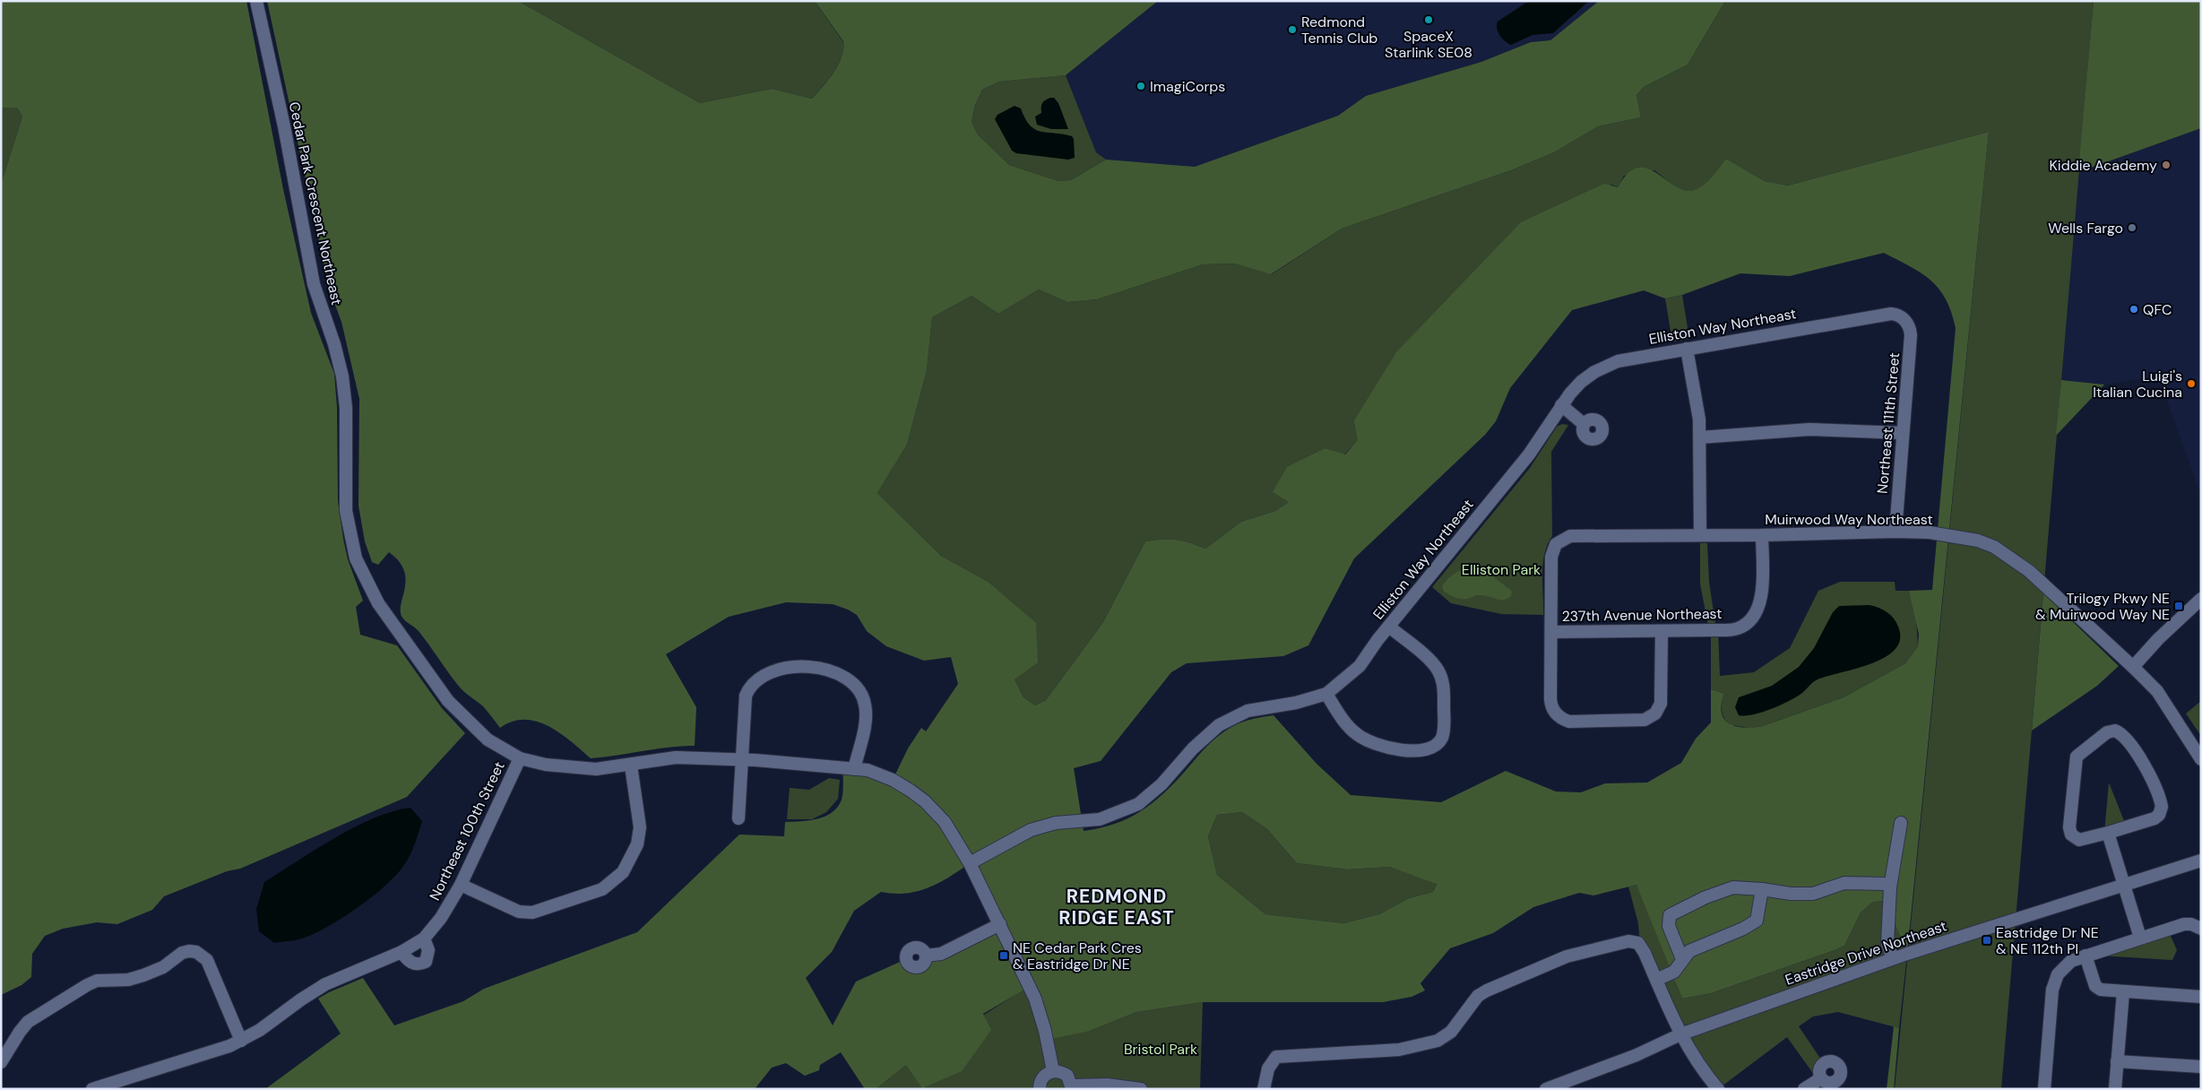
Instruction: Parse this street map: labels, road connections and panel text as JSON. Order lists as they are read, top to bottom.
{
  "streets": {
    "street": [
      "Cedar Park Crescent Northeast",
      "Elliston Way Northeast",
      "Northeast 111th Street",
      "Muirwood Way Northeast",
      "237th Avenue Northeast",
      "Northeast 100th Street",
      "Eastridge Drive Northeast"
    ]
  },
  "crossings": [
    ["Cedar Park Crescent Northeast", "Elliston Way Northeast"],
    ["Cedar Park Crescent Northeast", "Northeast 100th Street"],
    ["Elliston Way Northeast", "Northeast 111th Street"],
    ["Northeast 111th Street", "Muirwood Way Northeast"],
    ["Muirwood Way Northeast", "237th Avenue Northeast"]
  ],
  "districts": ["REDMOND RIDGE EAST"],
  "parks": ["Elliston Park", "Bristol Park"],
  "places": {
    "other": [
      "SpaceX Starlink SE08",
      "Redmond Tennis Club",
      "ImagiCorps",
      "Kiddie Academy",
      "Wells Fargo",
      "QFC",
      "Luigi's Italian Cucina"
    ],
    "transit": ["Trilogy Pkwy NE & Muirwood Way NE", "Eastridge Dr NE & NE 112th Pl", "NE Cedar Park Cres & Eastridge Dr NE"]
  }
}
